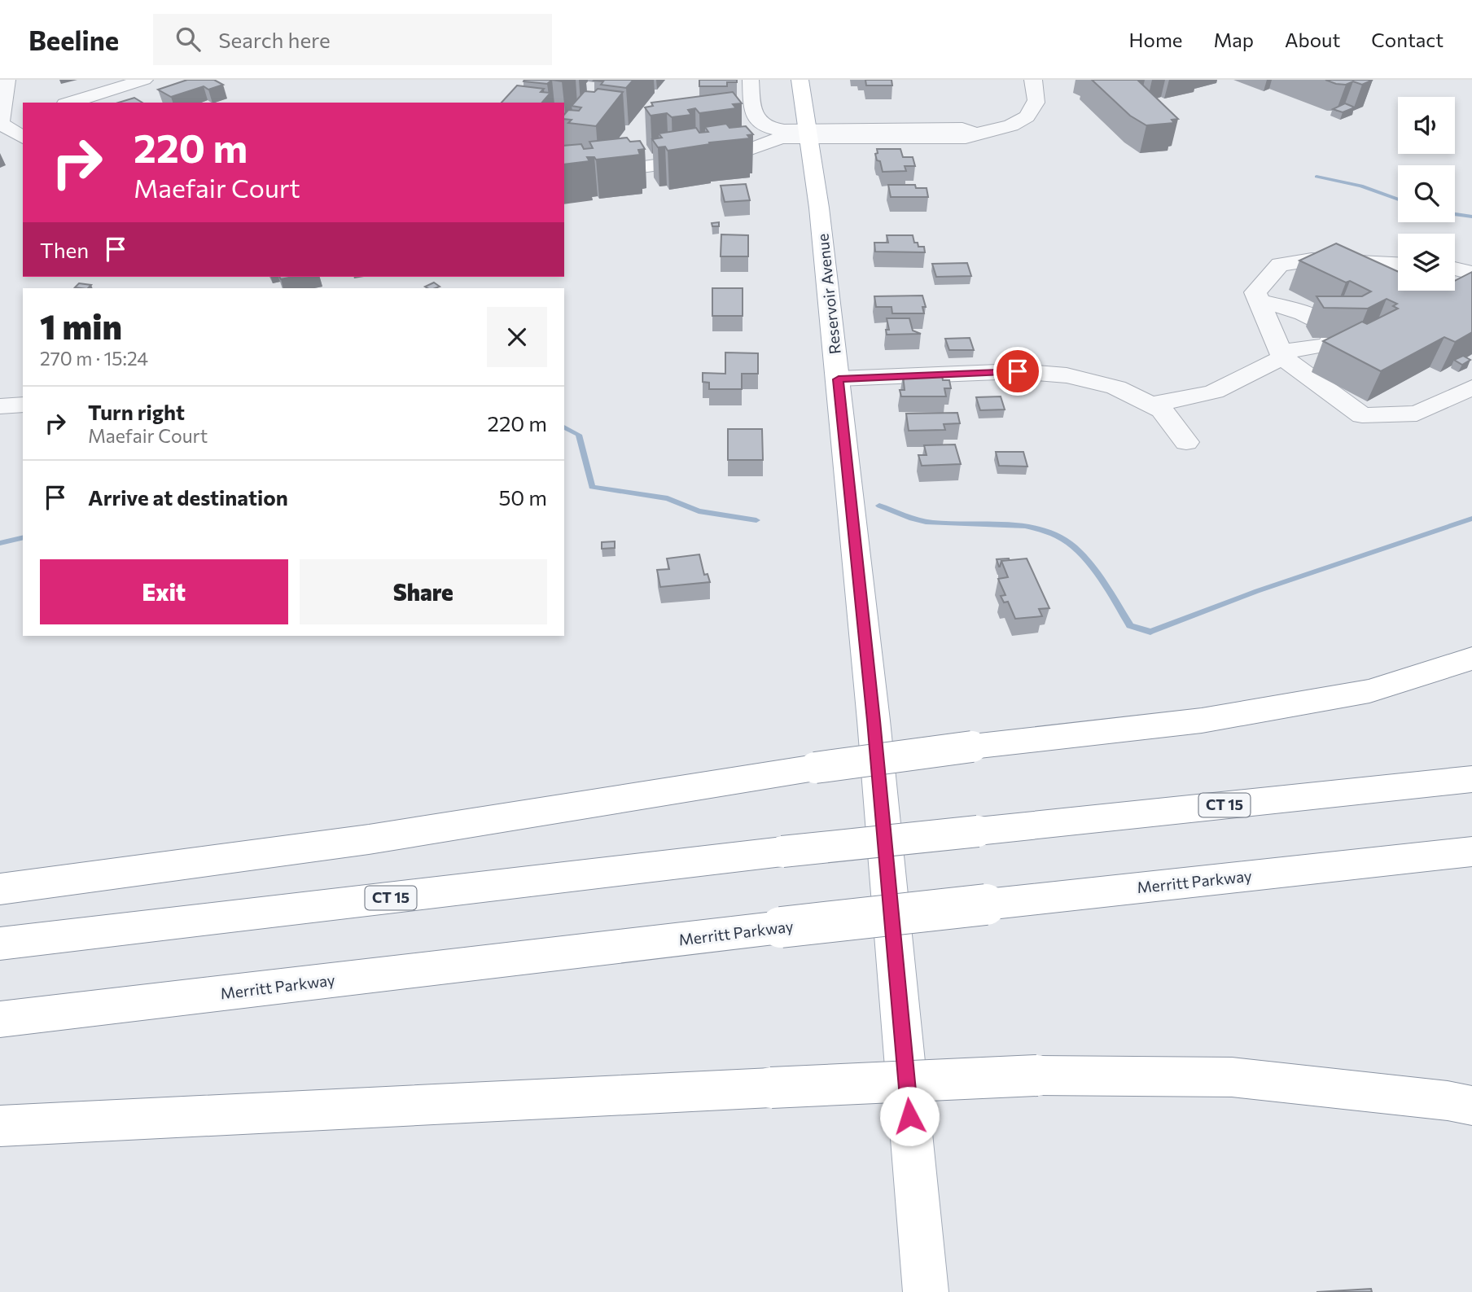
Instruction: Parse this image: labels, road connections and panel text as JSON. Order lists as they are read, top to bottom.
{
  "streets": {
    "main road": ["Reservoir Avenue", "CT 15", "Merritt Parkway"]
  },
  "page": {
    "header": "Beeline",
    "search": "Search here",
    "nav": [
      "Home",
      "Map",
      "About",
      "Contact"
    ],
    "turn": ["220 m", "Maefair Court"],
    "then": "Then",
    "heading": ["1 min", "270 m · 15:24"],
    "list": [
      {
        "name": "Turn right",
        "note": "Maefair Court",
        "value": "220 m"
      },
      {
        "name": "Arrive at destination",
        "value": "50 m"
      }
    ],
    "buttons": ["Exit", "Share"]
  }
}
